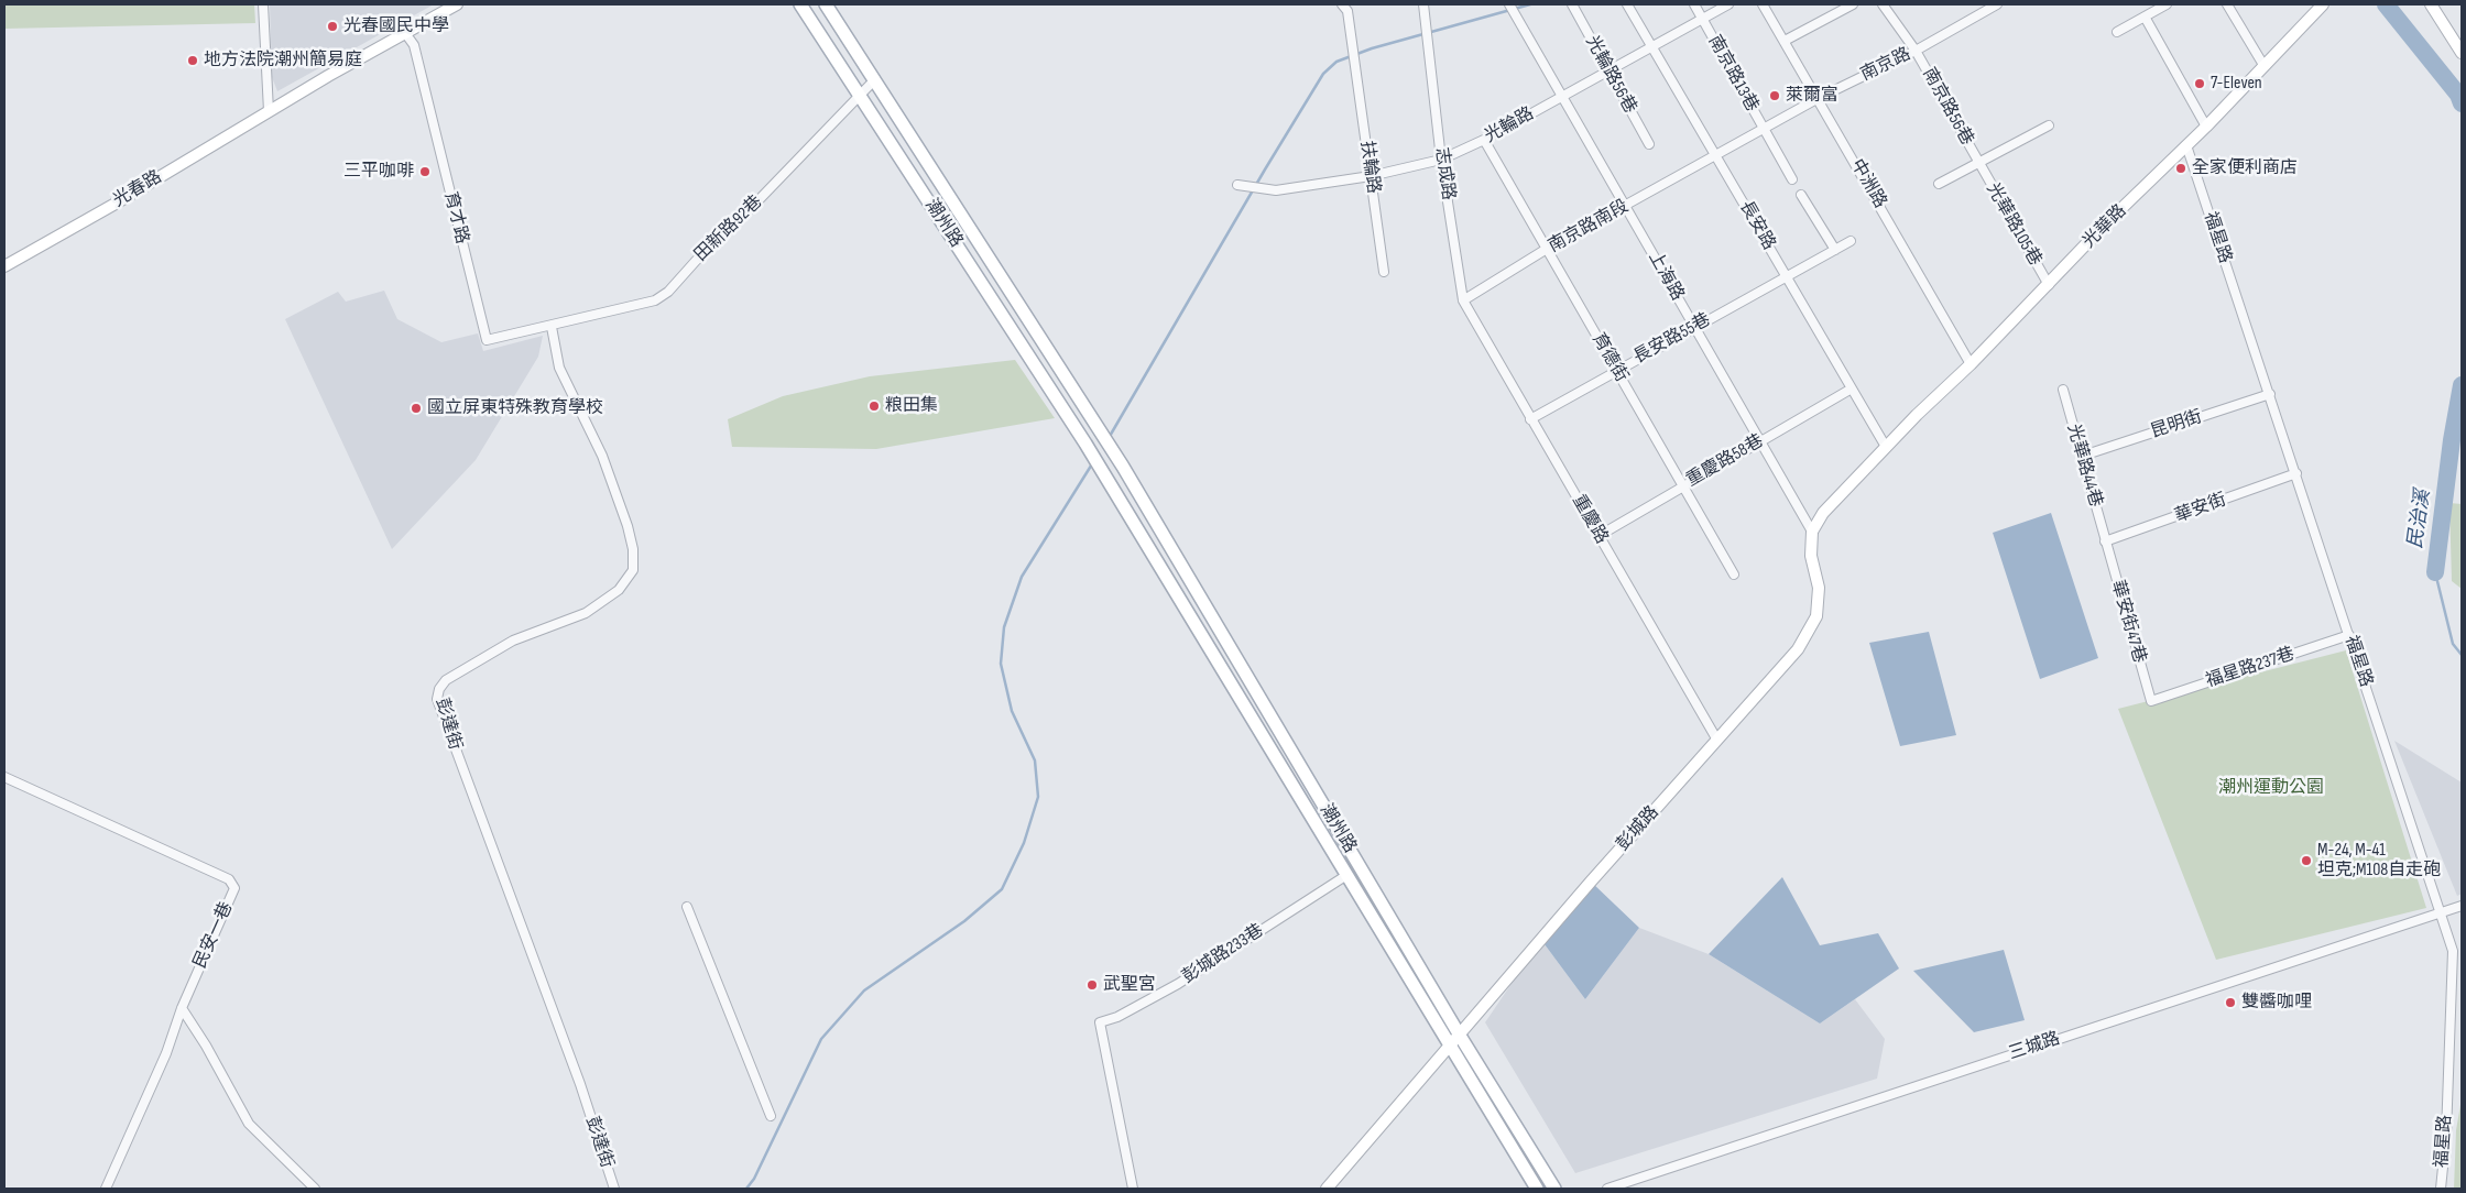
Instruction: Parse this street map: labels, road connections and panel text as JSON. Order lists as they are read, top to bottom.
{
  "streets": {
    "main road": ["潮州路"],
    "street": [
      "南京路",
      "南京路13巷",
      "光輪路56巷",
      "南京路56巷",
      "光輪路",
      "扶輪路",
      "志成路",
      "中洲路",
      "光春路",
      "育才路",
      "光華路105巷",
      "長安路",
      "南京路南段",
      "光華路",
      "田新路92巷",
      "福星路",
      "上海路",
      "長安路55巷",
      "育德街",
      "昆明街",
      "重慶路58巷",
      "光華路44巷",
      "華安街",
      "重慶路",
      "華安街47巷",
      "福星路237巷",
      "彭達街",
      "彭城路",
      "民安一巷",
      "彭城路233巷",
      "三城路"
    ]
  },
  "crossings": [
    ["南京路", "南京路13巷"],
    ["南京路", "南京路56巷"],
    ["南京路", "中洲路"],
    ["南京路", "長安路"],
    ["南京路", "南京路南段"],
    ["南京路13巷", "光輪路"],
    ["光輪路56巷", "光輪路"],
    ["南京路56巷", "光華路105巷"],
    ["光輪路", "扶輪路"],
    ["光輪路", "志成路"],
    ["光輪路", "長安路"],
    ["光輪路", "上海路"],
    ["光輪路", "育德街"],
    ["志成路", "南京路南段"],
    ["志成路", "重慶路"],
    ["中洲路", "光華路"],
    ["光春路", "育才路"],
    ["育才路", "田新路92巷"],
    ["育才路", "彭達街"],
    ["潮州路", "田新路92巷"],
    ["潮州路", "彭城路"],
    ["潮州路", "彭城路233巷"],
    ["光華路105巷", "光華路"],
    ["長安路", "南京路南段"],
    ["長安路", "光華路"],
    ["長安路", "長安路55巷"],
    ["長安路", "重慶路58巷"],
    ["南京路南段", "上海路"],
    ["南京路南段", "育德街"],
    ["南京路南段", "重慶路"],
    ["光華路", "福星路"],
    ["田新路92巷", "彭達街"],
    ["福星路", "昆明街"],
    ["福星路", "華安街"],
    ["福星路", "福星路237巷"],
    ["福星路", "三城路"],
    ["上海路", "長安路55巷"],
    ["上海路", "重慶路58巷"],
    ["上海路", "彭城路"],
    ["長安路55巷", "育德街"],
    ["長安路55巷", "重慶路"],
    ["育德街", "重慶路58巷"],
    ["昆明街", "光華路44巷"],
    ["重慶路58巷", "重慶路"],
    ["光華路44巷", "華安街"],
    ["光華路44巷", "華安街47巷"],
    ["華安街", "華安街47巷"],
    ["重慶路", "彭城路"],
    ["華安街47巷", "福星路237巷"]
  ],
  "water": ["民治溪"],
  "parks": ["潮州運動公園"],
  "places": [
    "光春國民中學",
    "地方法院潮州簡易庭",
    "7-Eleven",
    "萊爾富",
    "全家便利商店",
    "三平咖啡",
    "粮田集",
    "國立屏東特殊教育學校",
    "M-24, M-41 坦克;M108自走砲",
    "武聖宮",
    "雙醬咖哩"
  ]
}
